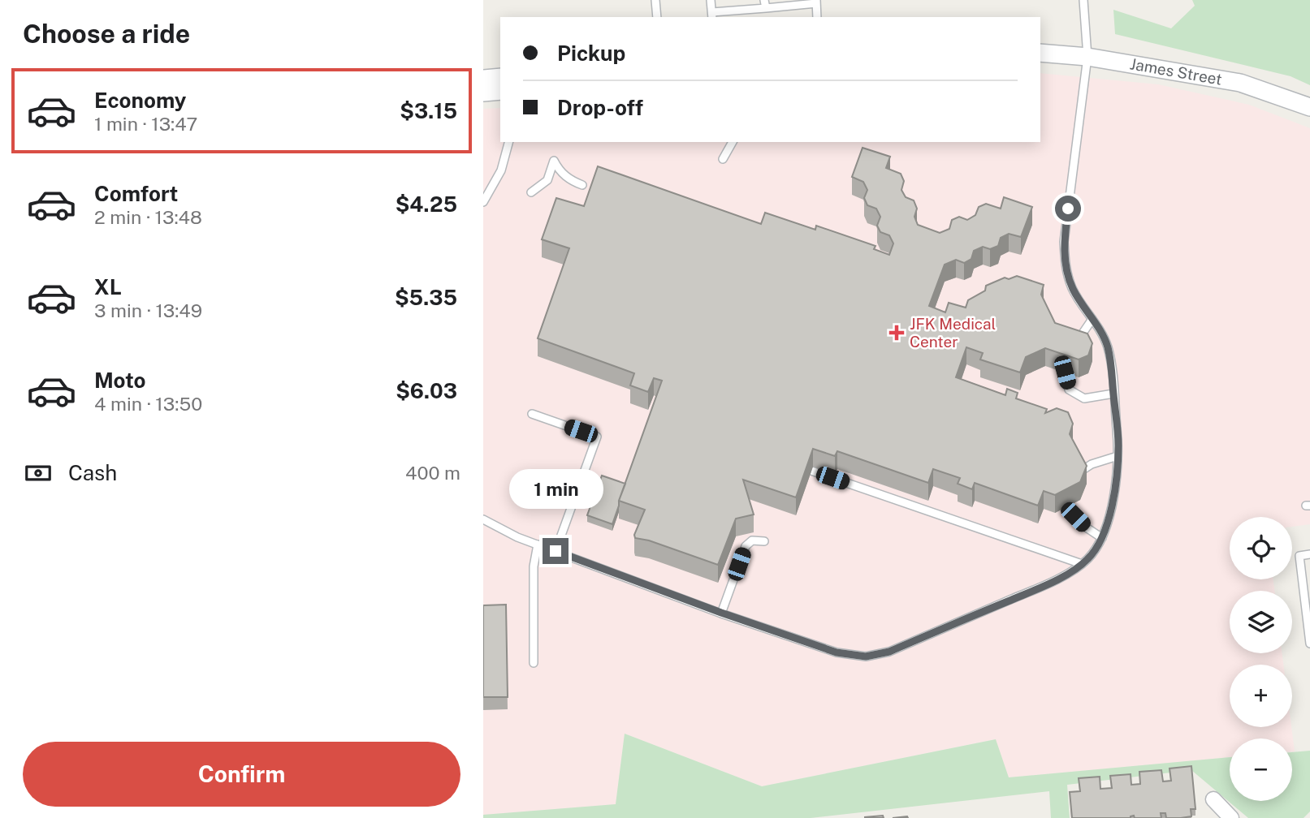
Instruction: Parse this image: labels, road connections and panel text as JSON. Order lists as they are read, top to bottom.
{
  "streets": {
    "street": ["James Street"]
  },
  "places": {
    "health": ["JFK Medical Center"]
  },
  "page": {
    "heading": "Choose a ride",
    "banner": ["Pickup", "Drop-off"],
    "list": [
      {
        "name": "Economy",
        "note": "1 min · 13:47",
        "value": "$3.15"
      },
      {
        "name": "Comfort",
        "note": "2 min · 13:48",
        "value": "$4.25"
      },
      {
        "name": "XL",
        "note": "3 min · 13:49",
        "value": "$5.35"
      },
      {
        "name": "Moto",
        "note": "4 min · 13:50",
        "value": "$6.03"
      }
    ],
    "pay": ["Cash", "400 m"],
    "bubble": "1 min",
    "map_buttons": ["+", "−"],
    "buttons": "Confirm"
  }
}
